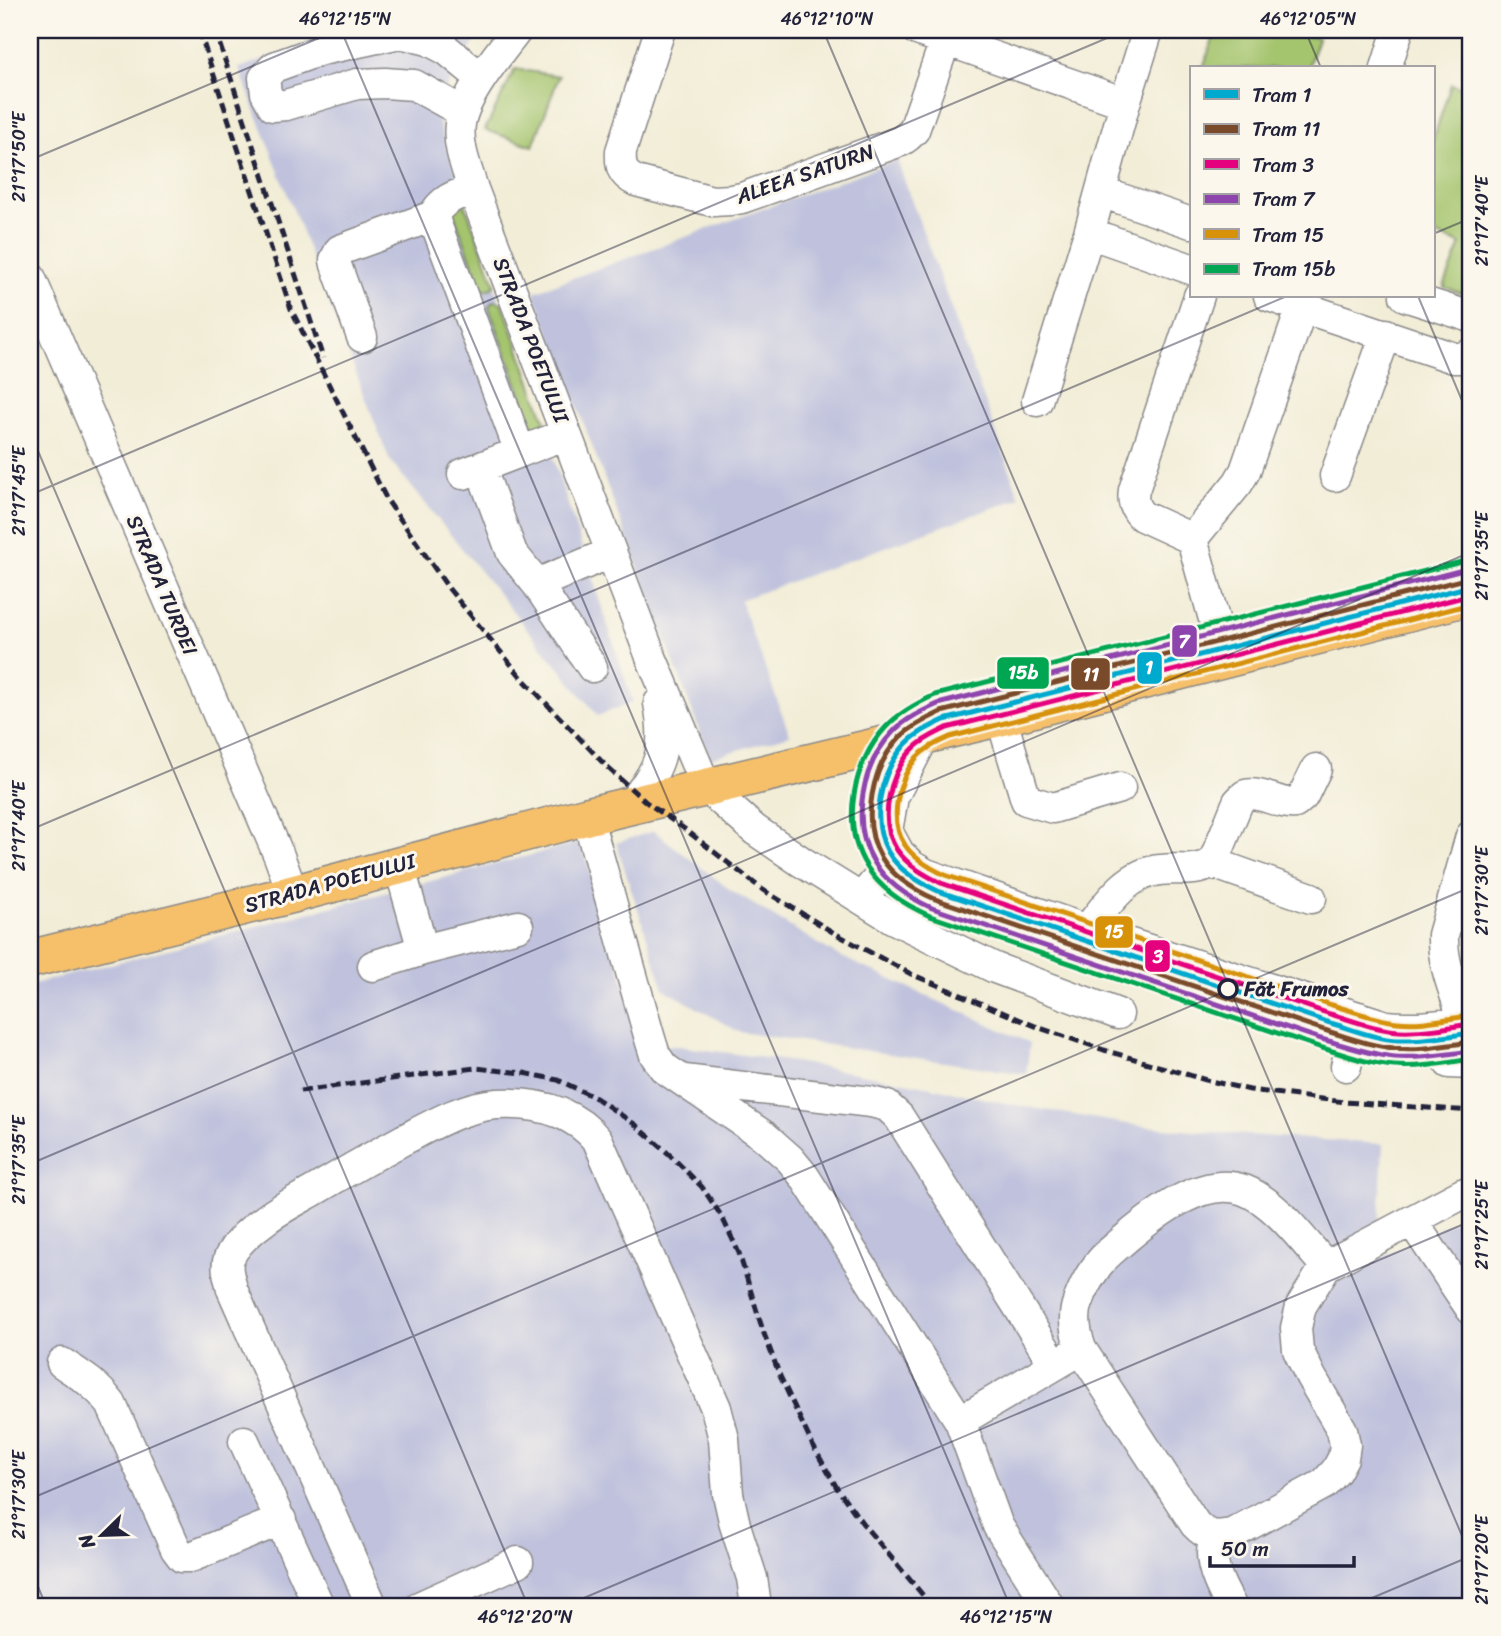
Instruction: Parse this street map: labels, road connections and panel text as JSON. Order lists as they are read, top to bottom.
{
  "streets": {
    "main road": ["STRADA POETULUI"],
    "street": ["ALEEA SATURN", "STRADA TURDEI"]
  },
  "crossings": [
    ["STRADA POETULUI", "STRADA TURDEI"]
  ],
  "places": ["Făt Frumos"],
  "lines": [
    "tram line 15b",
    "tram line 7",
    "tram line 11",
    "tram line 1",
    "tram line 3",
    "tram line 15"
  ],
  "legend": [
    "Tram 1",
    "Tram 11",
    "Tram 3",
    "Tram 7",
    "Tram 15",
    "Tram 15b"
  ],
  "scale_bar": "50 m",
  "north": "bottom left",
  "coordinates": [
    "46°12'15\"N",
    "46°12'10\"N",
    "46°12'05\"N",
    "21°17'50\"E",
    "21°17'40\"E",
    "21°17'45\"E",
    "21°17'35\"E",
    "21°17'30\"E",
    "21°17'25\"E",
    "21°17'20\"E",
    "46°12'20\"N"
  ]
}
